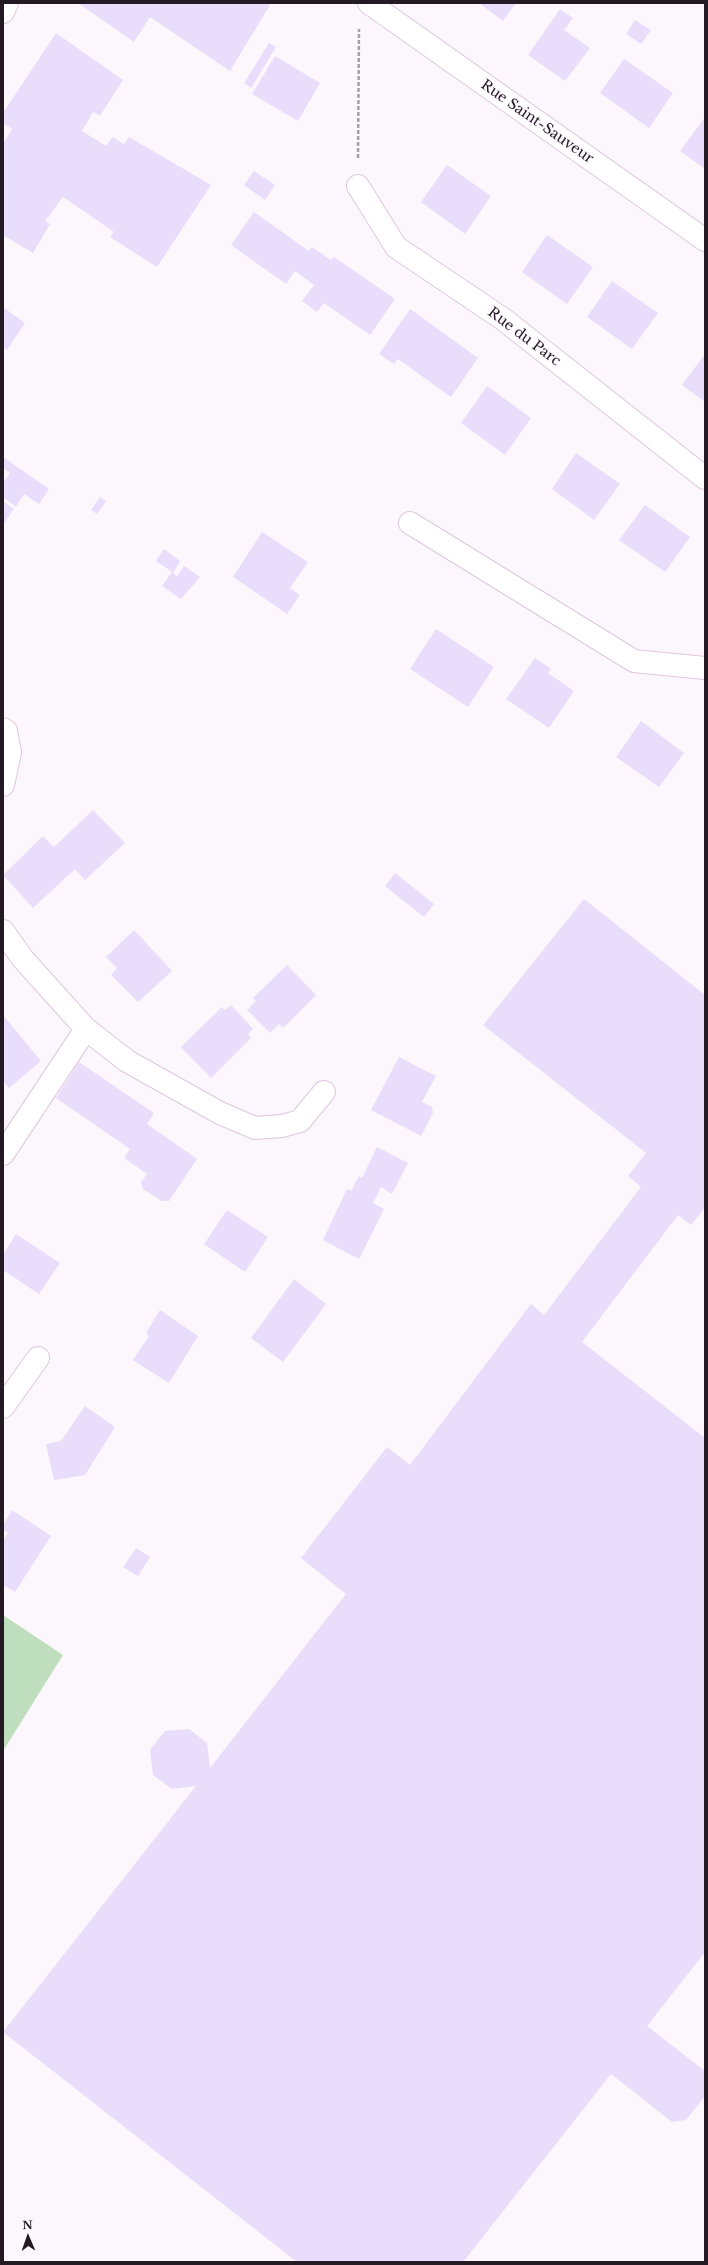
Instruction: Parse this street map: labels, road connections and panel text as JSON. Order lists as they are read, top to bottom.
{
  "streets": {
    "street": ["Rue Saint-Sauveur", "Rue du Parc"]
  },
  "north": "top"
}
